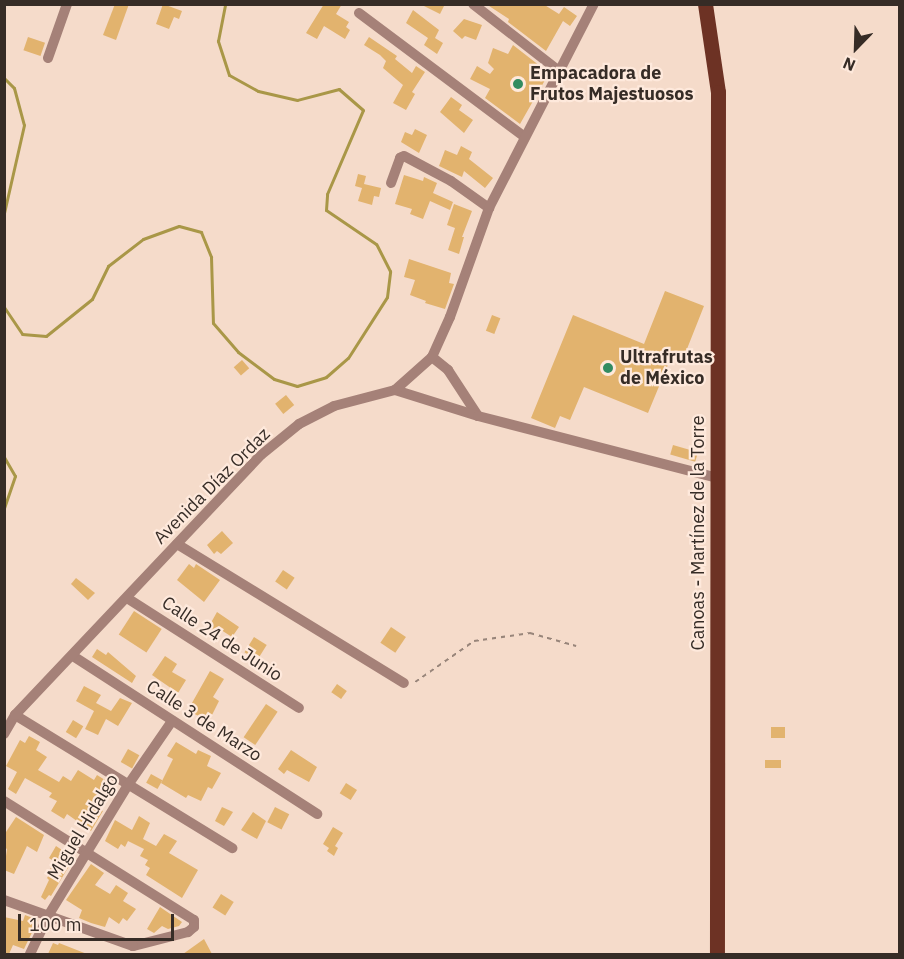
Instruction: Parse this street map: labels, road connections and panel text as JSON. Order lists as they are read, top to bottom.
{
  "streets": {
    "main road": ["Canoas - Martínez de la Torre"],
    "street": [
      "Avenida Díaz Ordaz",
      "Calle 24 de Junio",
      "Calle 3 de Marzo",
      "Miguel Hidalgo"
    ]
  },
  "crossings": [
    ["Avenida Díaz Ordaz", "Calle 24 de Junio"],
    ["Avenida Díaz Ordaz", "Calle 3 de Marzo"],
    ["Calle 3 de Marzo", "Miguel Hidalgo"]
  ],
  "places": ["Empacadora de Frutos Majestuosos", "Ultrafrutas de México"],
  "scale_bar": "100 m",
  "north": "bottom left"
}
